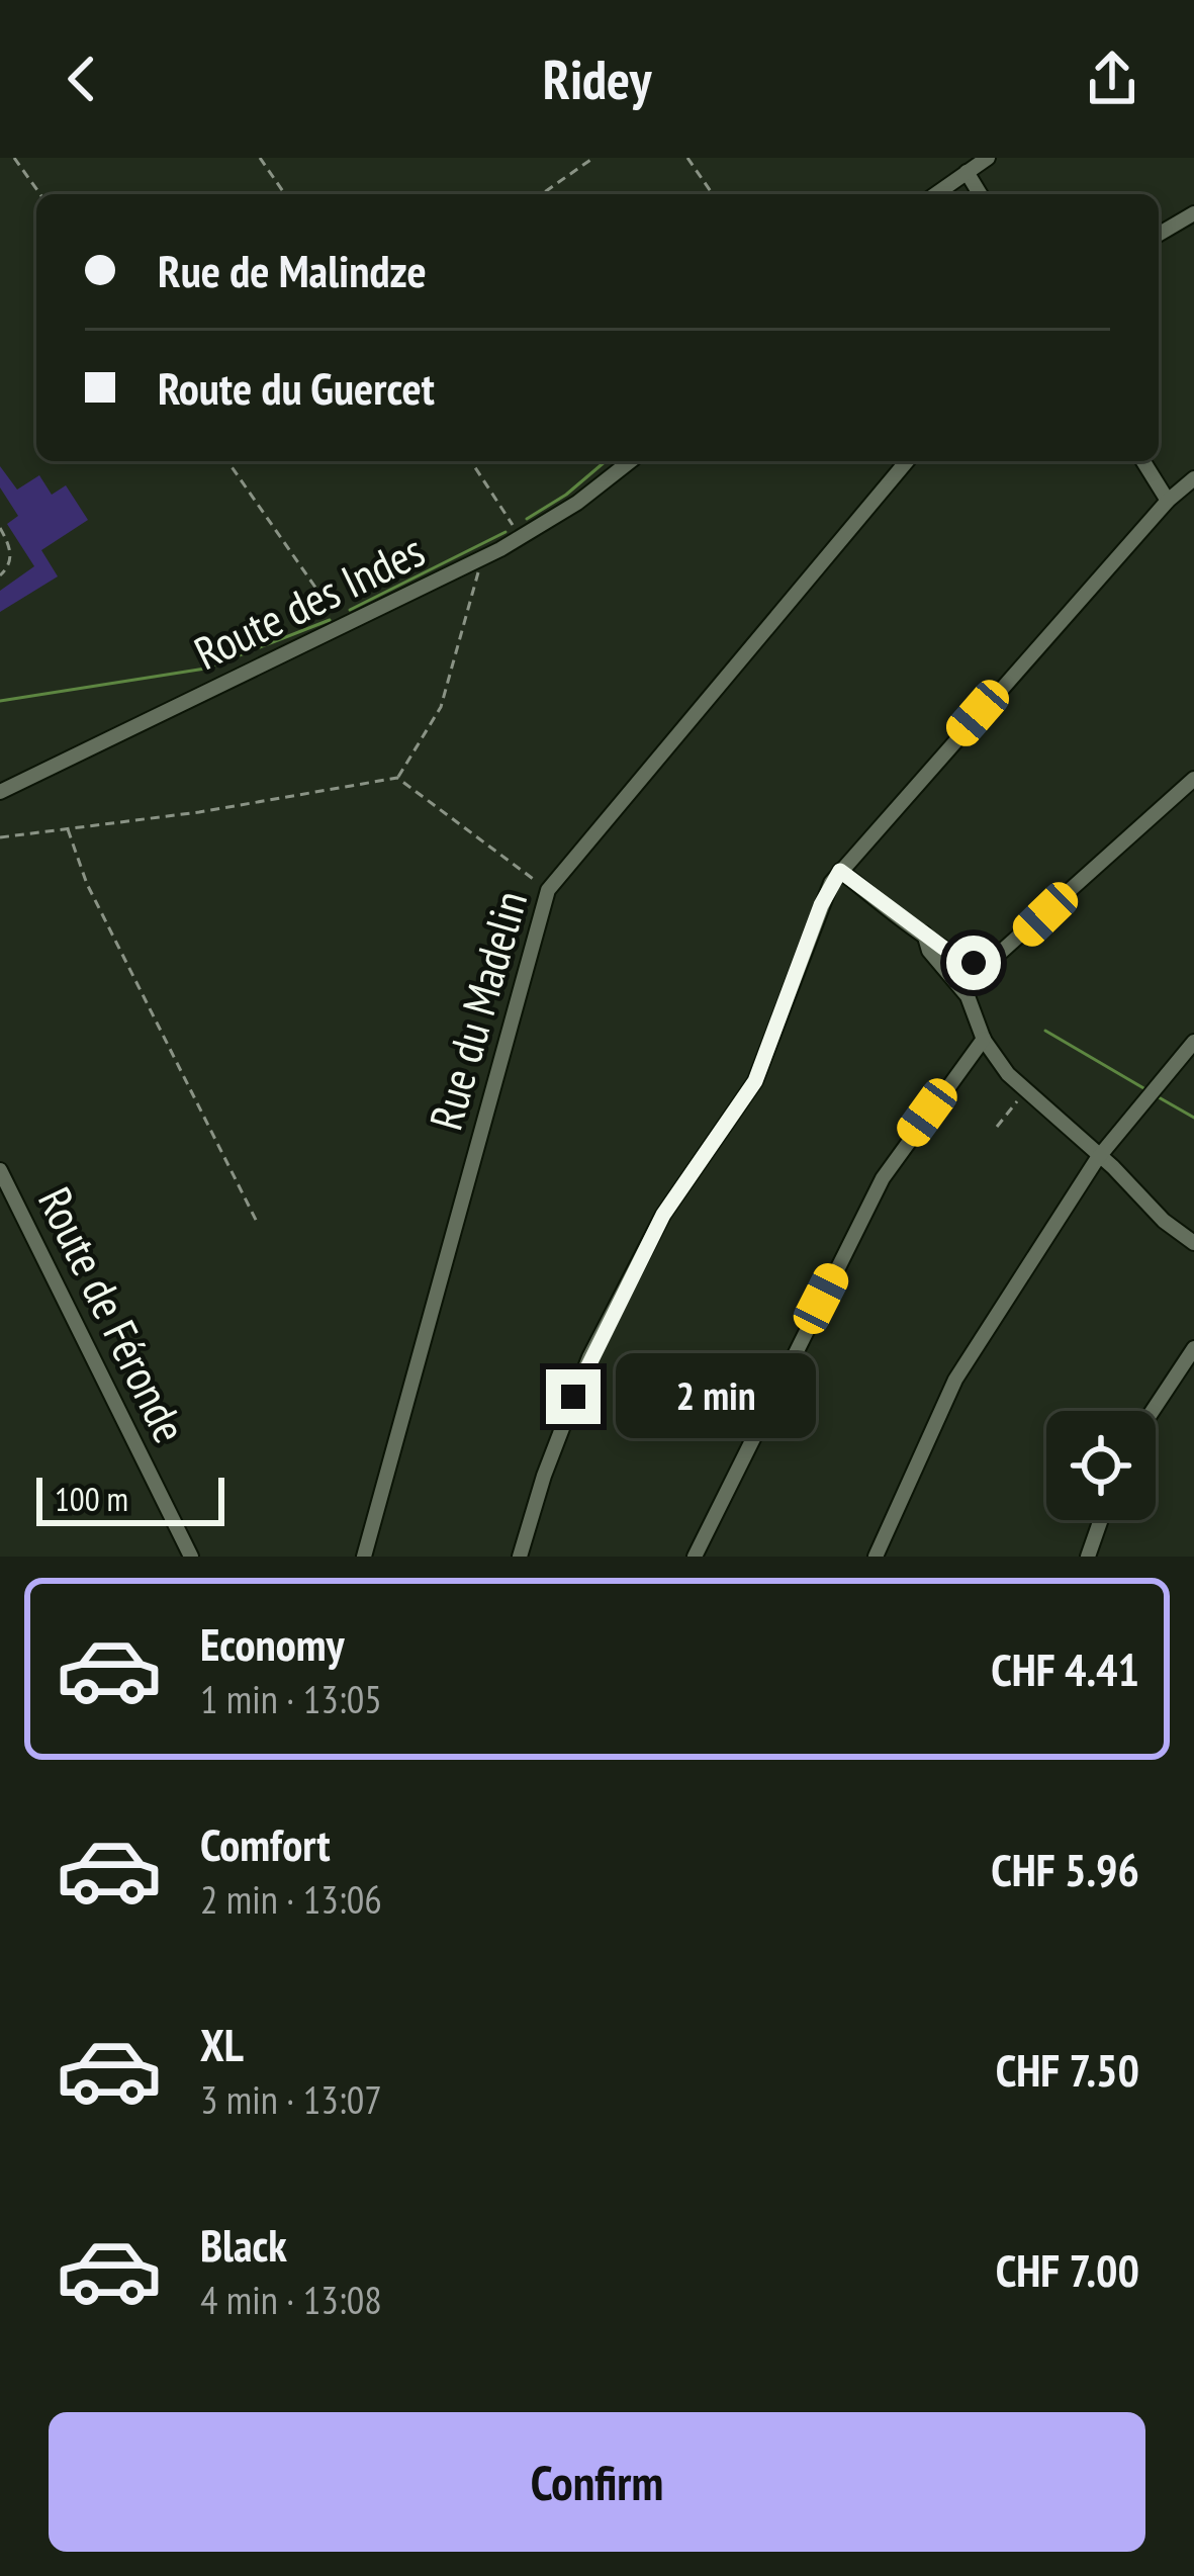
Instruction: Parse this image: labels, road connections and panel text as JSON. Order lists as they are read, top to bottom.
{
  "streets": {
    "street": ["Route des Indes", "Rue du Madelin", "Route de Féronde"]
  },
  "scale_bar": "100 m",
  "page": {
    "header": "Ridey",
    "banner": ["Rue de Malindze", "Route du Guercet"],
    "bubble": "2 min",
    "scale": "100 m",
    "list": [
      {
        "name": "Economy",
        "note": "1 min · 13:05",
        "value": "CHF 4.41"
      },
      {
        "name": "Comfort",
        "note": "2 min · 13:06",
        "value": "CHF 5.96"
      },
      {
        "name": "XL",
        "note": "3 min · 13:07",
        "value": "CHF 7.50"
      },
      {
        "name": "Black",
        "note": "4 min · 13:08",
        "value": "CHF 7.00"
      }
    ],
    "buttons": "Confirm"
  }
}
